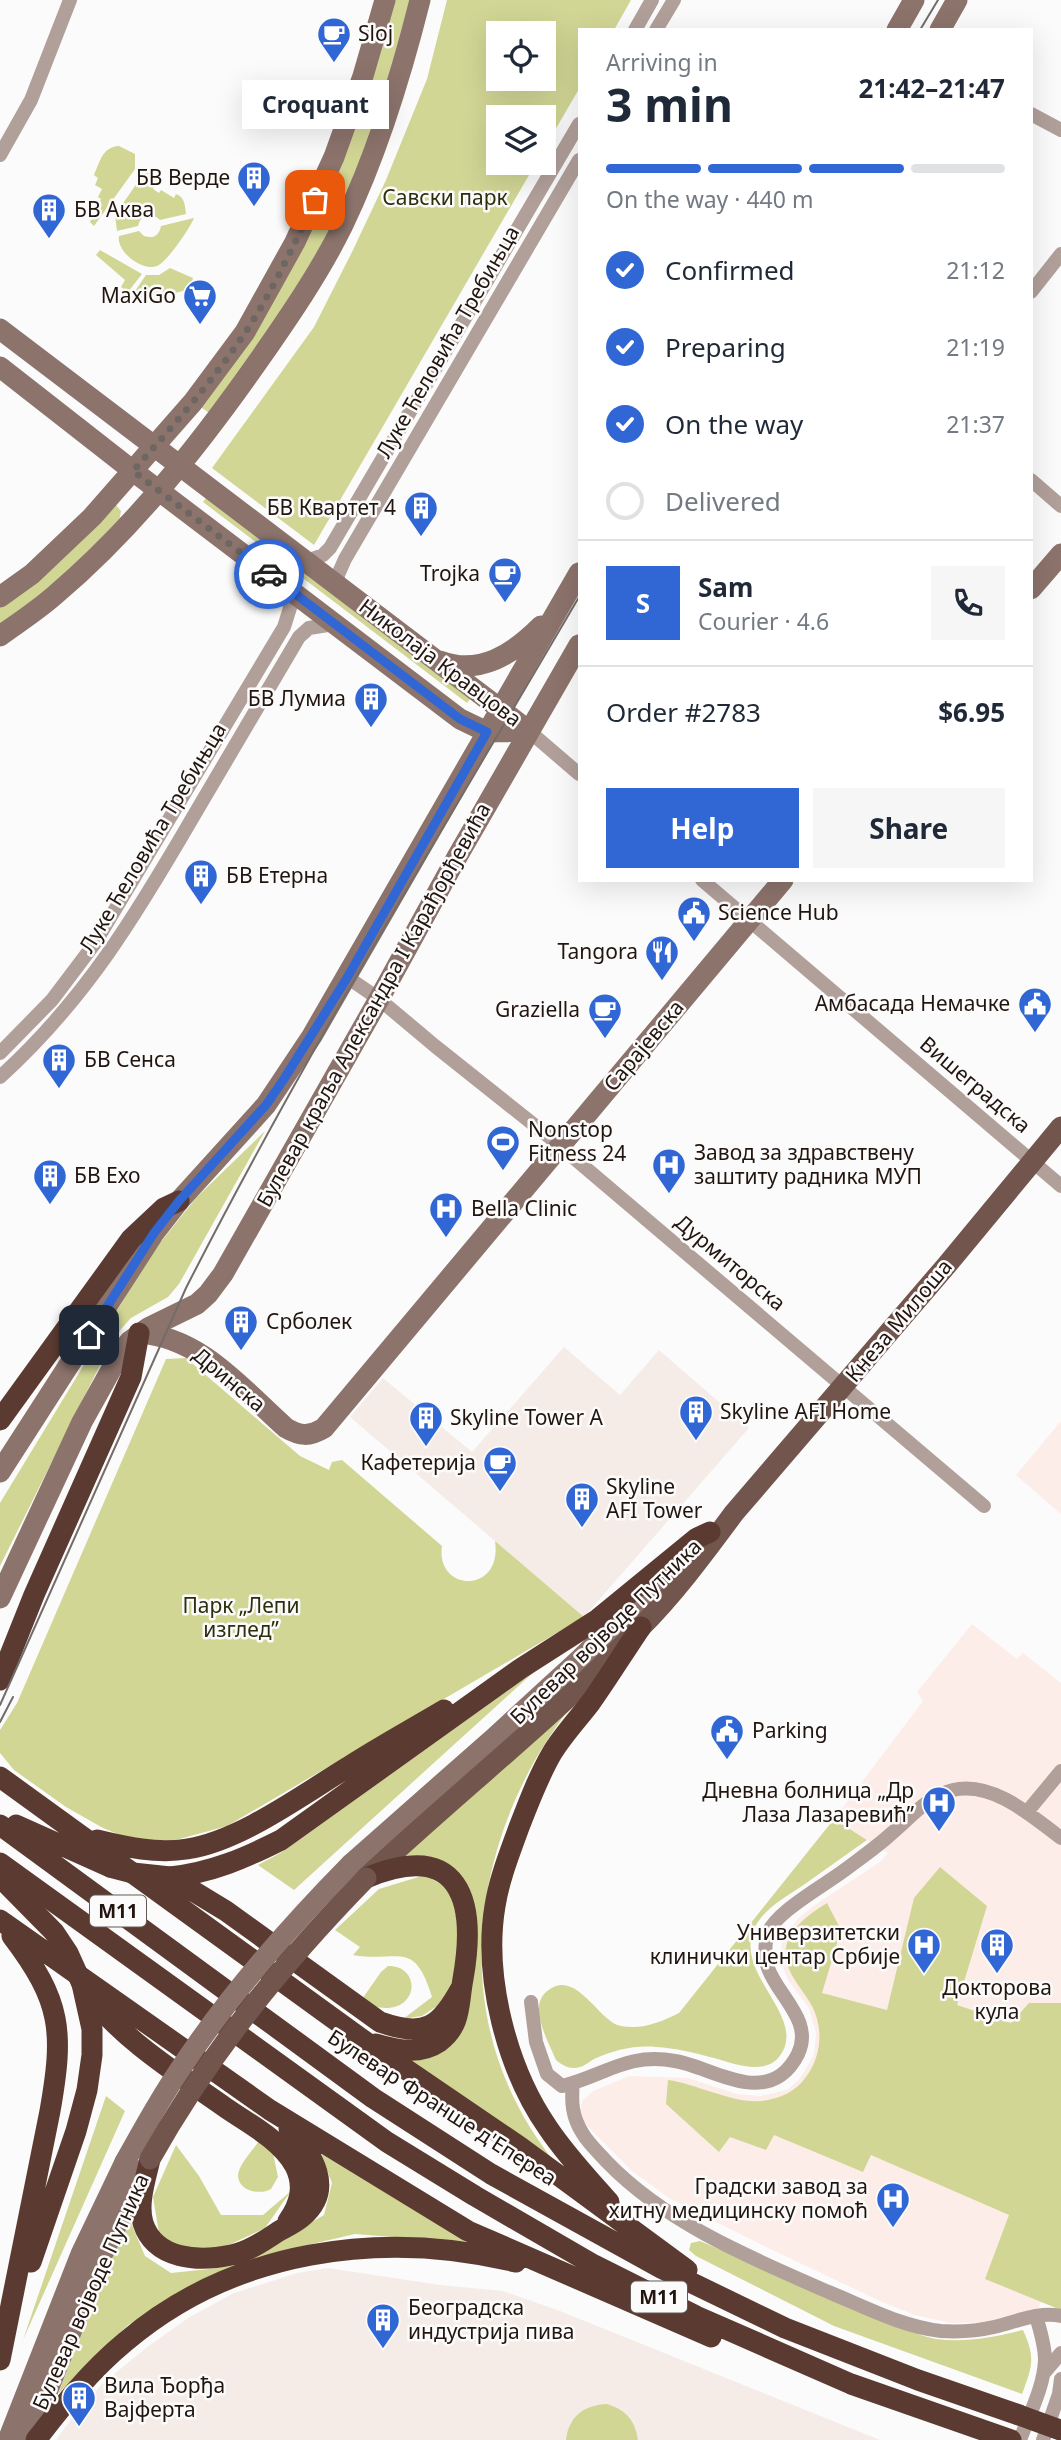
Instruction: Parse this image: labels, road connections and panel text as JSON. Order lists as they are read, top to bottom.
{
  "streets": {
    "highway": ["M11", "Булевар Франше д'Епереа"],
    "main road": [
      "Николаја Кравцова",
      "Булевар краља Александра I Карађорђевића",
      "Сарајевска",
      "Кнеза Милоша",
      "Дринска",
      "Булевар војводе Путника"
    ],
    "street": ["Луке Ћеловића Требињца", "Вишеградска", "Дурмиторска"]
  },
  "crossings": [
    ["Луке Ћеловића Требињца", "Николаја Кравцова"],
    ["Николаја Кравцова", "Булевар краља Александра I Карађорђевића"],
    ["Булевар краља Александра I Карађорђевића", "Дурмиторска"],
    ["Булевар краља Александра I Карађорђевића", "Дринска"],
    ["Сарајевска", "Вишеградска"],
    ["Сарајевска", "Дурмиторска"],
    ["Сарајевска", "Дринска"],
    ["Вишеградска", "Кнеза Милоша"],
    ["Дурмиторска", "Кнеза Милоша"],
    ["Кнеза Милоша", "Булевар војводе Путника"]
  ],
  "parks": ["Савски парк", "Парк „Лепи изглед”"],
  "places": {
    "cafe": [
      "Sloj",
      "Trojka",
      "Graziella",
      "Кафетерија"
    ],
    "other": ["Croquant"],
    "building": [
      "БВ Верде",
      "БВ Аква",
      "БВ Квартет 4",
      "БВ Лумиа",
      "БВ Етерна",
      "БВ Сенса",
      "БВ Ехо",
      "Срболек",
      "Skyline AFI Home",
      "Skyline Tower A",
      "Skyline AFI Tower",
      "Докторова кула",
      "Београдска индустрија пива",
      "Вила Ђорђа Вајферта"
    ],
    "supermarket": ["MaxiGo"],
    "public building": ["Science Hub", "Амбасада Немачке", "Parking"],
    "restaurant": ["Tangora"],
    "sports": ["Nonstop Fitness 24"],
    "hospital": [
      "Завод за здравствену заштиту радника МУП",
      "Bella Clinic",
      "Дневна болница „Др Лаза Лазаревић”",
      "Универзитетски клинички центар Србије",
      "Градски завод за хитну медицинску помоћ"
    ]
  },
  "page": {
    "heading": ["3 min", "Arriving in", "21:42–21:47"],
    "panel": [
      "Sam",
      "Courier · 4.6",
      "Order #2783",
      "$6.95"
    ],
    "bubble": "Croquant",
    "bar": "On the way · 440 m",
    "list": [
      ["Confirmed", "21:12"],
      ["Preparing", "21:19"],
      ["On the way", "21:37"],
      "Delivered"
    ],
    "round": "S",
    "buttons": ["Help", "Share"]
  }
}
